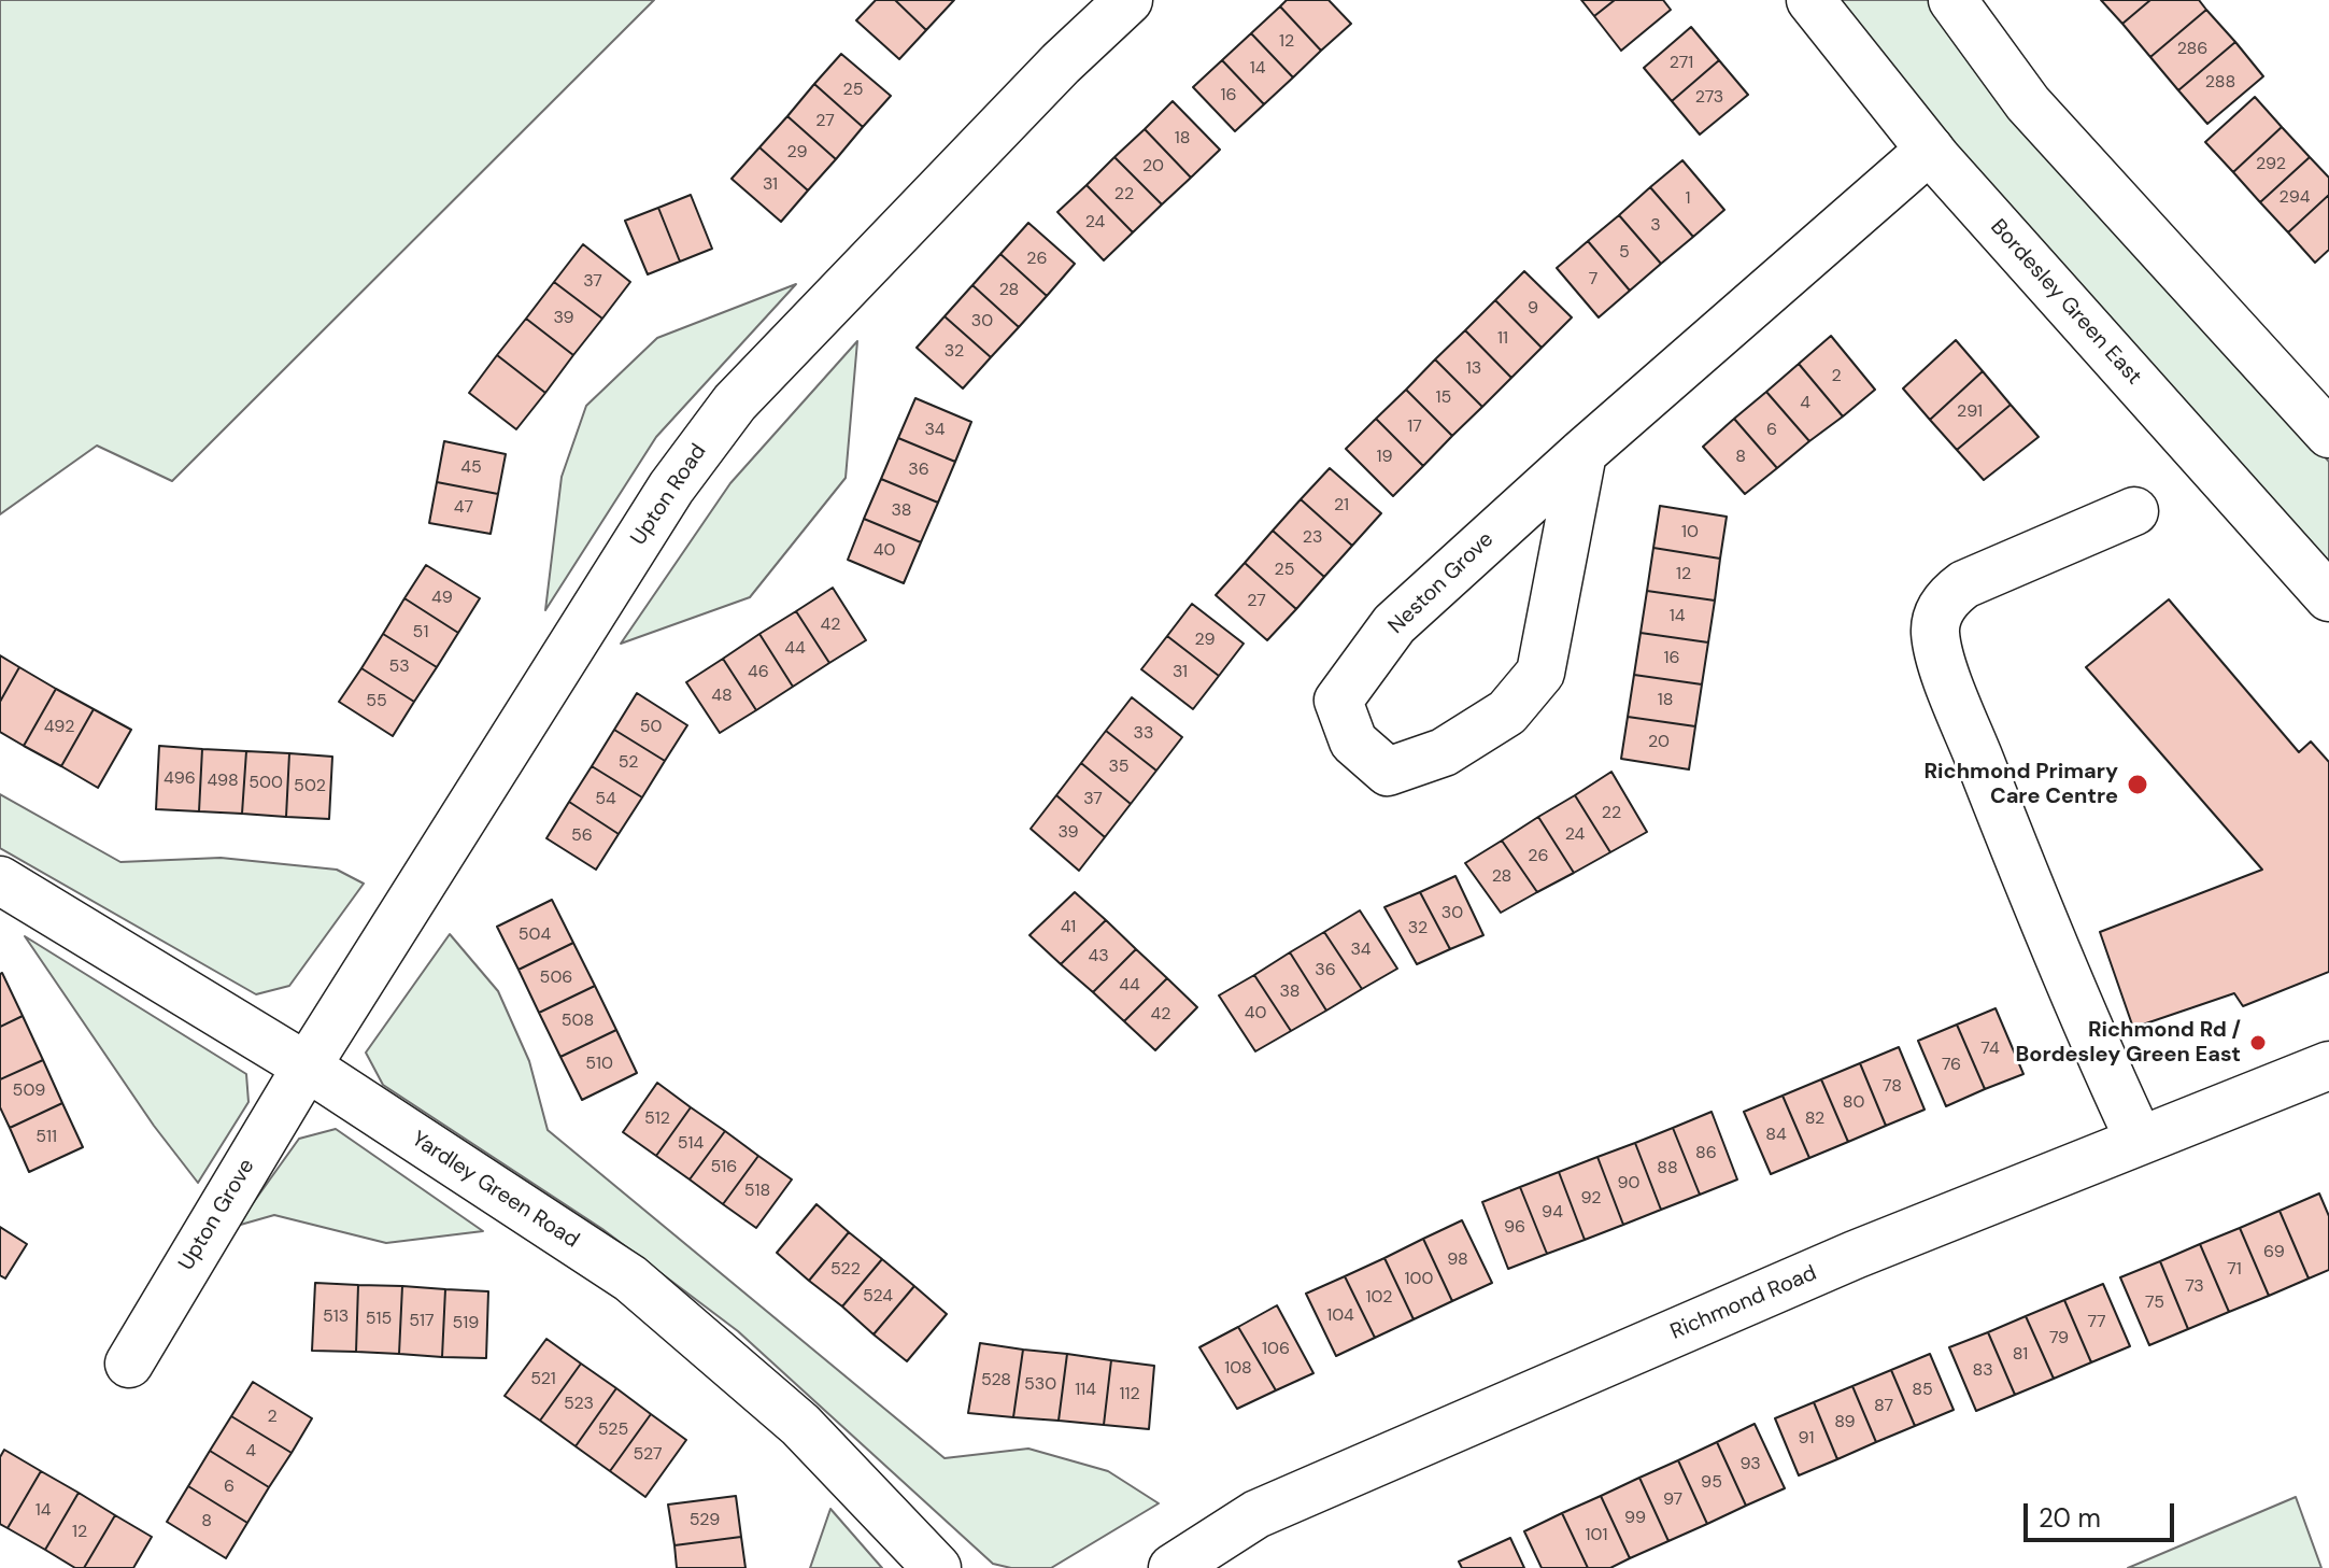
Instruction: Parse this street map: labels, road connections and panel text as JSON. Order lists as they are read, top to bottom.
{
  "streets": {
    "street": [
      "Bordesley Green East",
      "Upton Road",
      "Neston Grove",
      "Yardley Green Road",
      "Upton Grove",
      "Richmond Road"
    ]
  },
  "crossings": [
    ["Bordesley Green East", "Neston Grove"],
    ["Upton Road", "Yardley Green Road"],
    ["Upton Road", "Upton Grove"],
    ["Yardley Green Road", "Upton Grove"]
  ],
  "places": ["Richmond Primary Care Centre", "Richmond Rd / Bordesley Green East"],
  "house_numbers": [
    "12",
    "286",
    "271",
    "14",
    "288",
    "25",
    "16",
    "273",
    "27",
    "18",
    "29",
    "292",
    "20",
    "31",
    "22",
    "294",
    "1",
    "24",
    "3",
    "5",
    "26",
    "7",
    "37",
    "28",
    "9",
    "39",
    "30",
    "11",
    "32",
    "13",
    "2",
    "15",
    "4",
    "291",
    "17",
    "34",
    "6",
    "19",
    "8",
    "45",
    "36",
    "21",
    "47",
    "38",
    "10",
    "23",
    "40",
    "25",
    "12",
    "49",
    "27",
    "14",
    "42",
    "51",
    "29",
    "44",
    "16",
    "53",
    "46",
    "31",
    "48",
    "18",
    "55",
    "492",
    "50",
    "33",
    "20",
    "52",
    "35",
    "496",
    "498",
    "500",
    "502",
    "54",
    "37",
    "22",
    "39",
    "24",
    "56",
    "26",
    "28",
    "30",
    "41",
    "32",
    "504",
    "34",
    "43",
    "36",
    "506",
    "44",
    "38",
    "40",
    "42",
    "508",
    "74",
    "510",
    "76",
    "78",
    "509",
    "80",
    "512",
    "82",
    "84",
    "511",
    "514",
    "86",
    "516",
    "88",
    "90",
    "518",
    "92",
    "94",
    "96",
    "69",
    "98",
    "522",
    "71",
    "100",
    "73",
    "524",
    "102",
    "75",
    "104",
    "513",
    "515",
    "517",
    "77",
    "519",
    "79",
    "106",
    "81",
    "108",
    "83",
    "521",
    "528",
    "530",
    "114",
    "85",
    "112",
    "523",
    "87",
    "2",
    "89",
    "525",
    "91",
    "4",
    "527",
    "93",
    "95",
    "6",
    "97",
    "14",
    "99",
    "529",
    "8",
    "12",
    "101"
  ],
  "scale_bar": "20 m"
}
